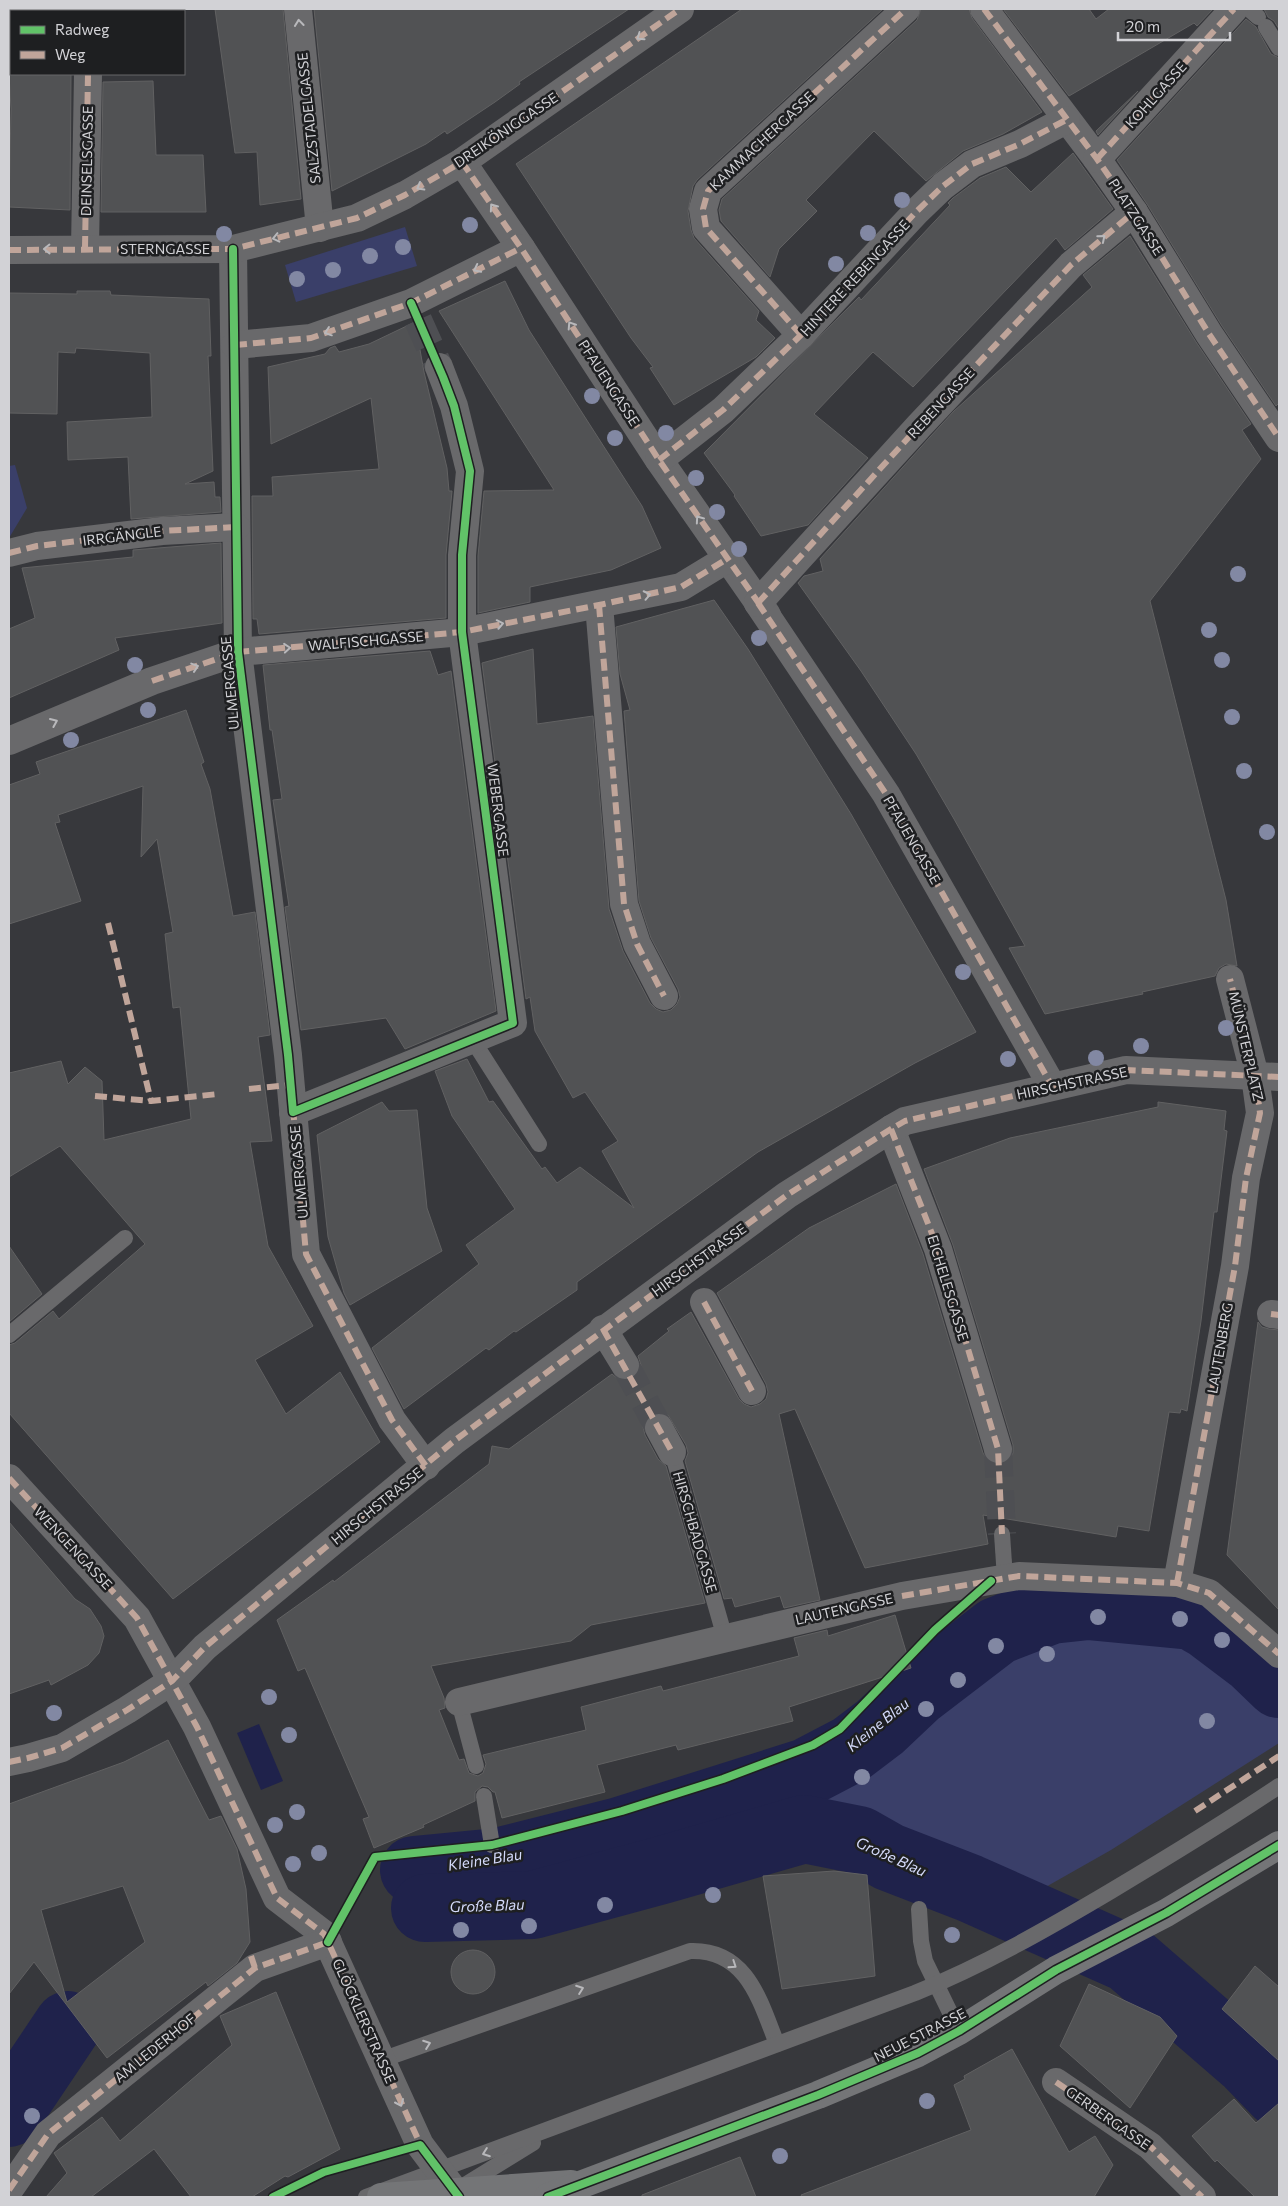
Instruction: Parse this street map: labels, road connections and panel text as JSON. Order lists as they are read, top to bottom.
{
  "streets": {
    "street": [
      "KOHLGASSE",
      "SALZSTADELGASSE",
      "DREIKÖNIGGASSE",
      "KAMMACHERGASSE",
      "DEINSELSGASSE",
      "PLATZGASSE",
      "STERNGASSE",
      "HINTERE REBENGASSE",
      "PFAUENGASSE",
      "REBENGASSE",
      "IRRGÄNGLE",
      "WALFISCHGASSE",
      "ULMERGASSE",
      "WEBERGASSE",
      "MÜNSTERPLATZ",
      "HIRSCHSTRASSE",
      "EICHELESGASSE",
      "LAUTENBERG",
      "HIRSCHBADGASSE",
      "WENGENGASSE",
      "LAUTENGASSE",
      "GLÖCKLERSTRASSE",
      "NEUE STRASSE",
      "AM LEDERHOF",
      "GERBERGASSE"
    ]
  },
  "crossings": [
    ["KOHLGASSE", "PLATZGASSE"],
    ["SALZSTADELGASSE", "DREIKÖNIGGASSE"],
    ["SALZSTADELGASSE", "STERNGASSE"],
    ["DREIKÖNIGGASSE", "STERNGASSE"],
    ["DREIKÖNIGGASSE", "PFAUENGASSE"],
    ["KAMMACHERGASSE", "HINTERE REBENGASSE"],
    ["DEINSELSGASSE", "STERNGASSE"],
    ["PLATZGASSE", "HINTERE REBENGASSE"],
    ["PLATZGASSE", "REBENGASSE"],
    ["STERNGASSE", "ULMERGASSE"],
    ["HINTERE REBENGASSE", "PFAUENGASSE"],
    ["PFAUENGASSE", "REBENGASSE"],
    ["PFAUENGASSE", "WALFISCHGASSE"],
    ["PFAUENGASSE", "HIRSCHSTRASSE"],
    ["IRRGÄNGLE", "ULMERGASSE"],
    ["WALFISCHGASSE", "ULMERGASSE"],
    ["WALFISCHGASSE", "WEBERGASSE"],
    ["ULMERGASSE", "WEBERGASSE"],
    ["ULMERGASSE", "HIRSCHSTRASSE"],
    ["MÜNSTERPLATZ", "HIRSCHSTRASSE"],
    ["MÜNSTERPLATZ", "LAUTENBERG"],
    ["HIRSCHSTRASSE", "EICHELESGASSE"],
    ["HIRSCHSTRASSE", "WENGENGASSE"],
    ["HIRSCHSTRASSE", "GLÖCKLERSTRASSE"],
    ["LAUTENBERG", "LAUTENGASSE"],
    ["HIRSCHBADGASSE", "LAUTENGASSE"],
    ["WENGENGASSE", "GLÖCKLERSTRASSE"],
    ["GLÖCKLERSTRASSE", "NEUE STRASSE"],
    ["GLÖCKLERSTRASSE", "AM LEDERHOF"]
  ],
  "one_way": [
    "SALZSTADELGASSE",
    "PFAUENGASSE",
    "REBENGASSE",
    "WALFISCHGASSE"
  ],
  "water": ["Kleine Blau", "Große Blau"],
  "legend": ["Radweg", "Weg"],
  "scale_bar": "20 m"
}
